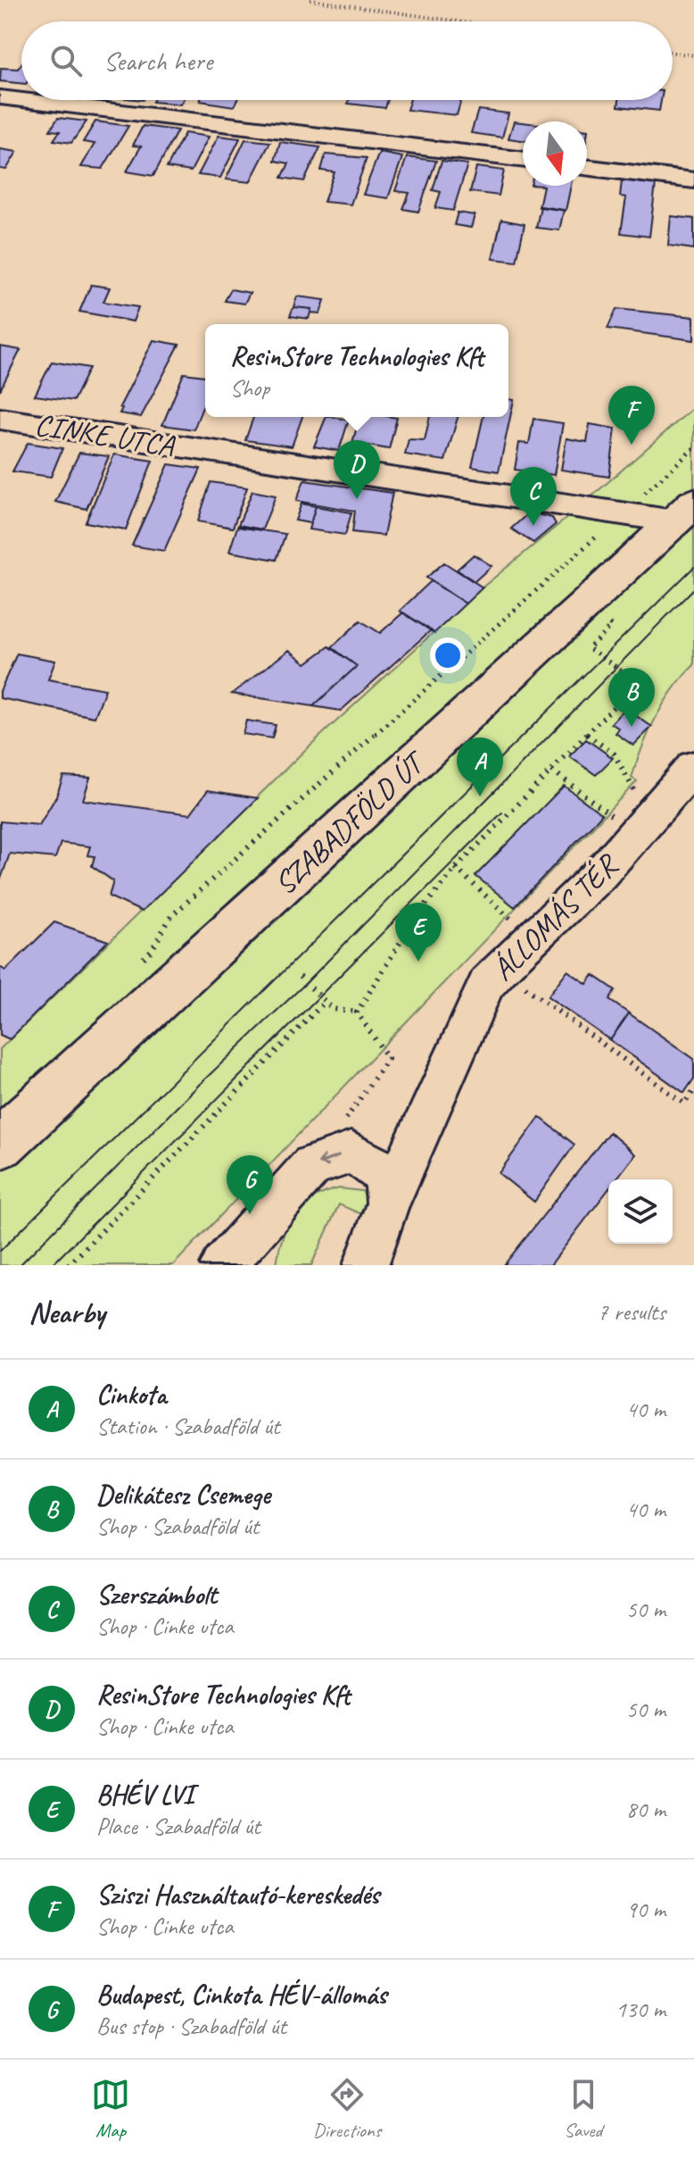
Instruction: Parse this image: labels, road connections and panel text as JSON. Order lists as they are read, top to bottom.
{
  "streets": {
    "main road": ["SZABADFÖLD ÚT"],
    "street": ["CINKE UTCA", "ÁLLOMÁS TÉR"]
  },
  "crossings": [
    ["CINKE UTCA", "SZABADFÖLD ÚT"]
  ],
  "north": "bottom",
  "page": {
    "search": "Search here",
    "popup": ["ResinStore Technologies Kft", "Shop"],
    "pins": [
      "F",
      "D",
      "C",
      "B",
      "A",
      "E",
      "G"
    ],
    "heading": ["Nearby", "7 results"],
    "list": [
      {
        "mark": "A",
        "name": "Cinkota",
        "note": "Station · Szabadföld út",
        "value": "40 m"
      },
      {
        "mark": "B",
        "name": "Delikátesz Csemege",
        "note": "Shop · Szabadföld út",
        "value": "40 m"
      },
      {
        "mark": "C",
        "name": "Szerszámbolt",
        "note": "Shop · Cinke utca",
        "value": "50 m"
      },
      {
        "mark": "D",
        "name": "ResinStore Technologies Kft",
        "note": "Shop · Cinke utca",
        "value": "50 m"
      },
      {
        "mark": "E",
        "name": "BHÉV LVI",
        "note": "Place · Szabadföld út",
        "value": "80 m"
      },
      {
        "mark": "F",
        "name": "Sziszi Használtautó-kereskedés",
        "note": "Shop · Cinke utca",
        "value": "90 m"
      },
      {
        "mark": "G",
        "name": "Budapest, Cinkota HÉV-állomás",
        "note": "Bus stop · Szabadföld út",
        "value": "130 m"
      }
    ],
    "nav": ["Map", "Directions", "Saved"]
  }
}
